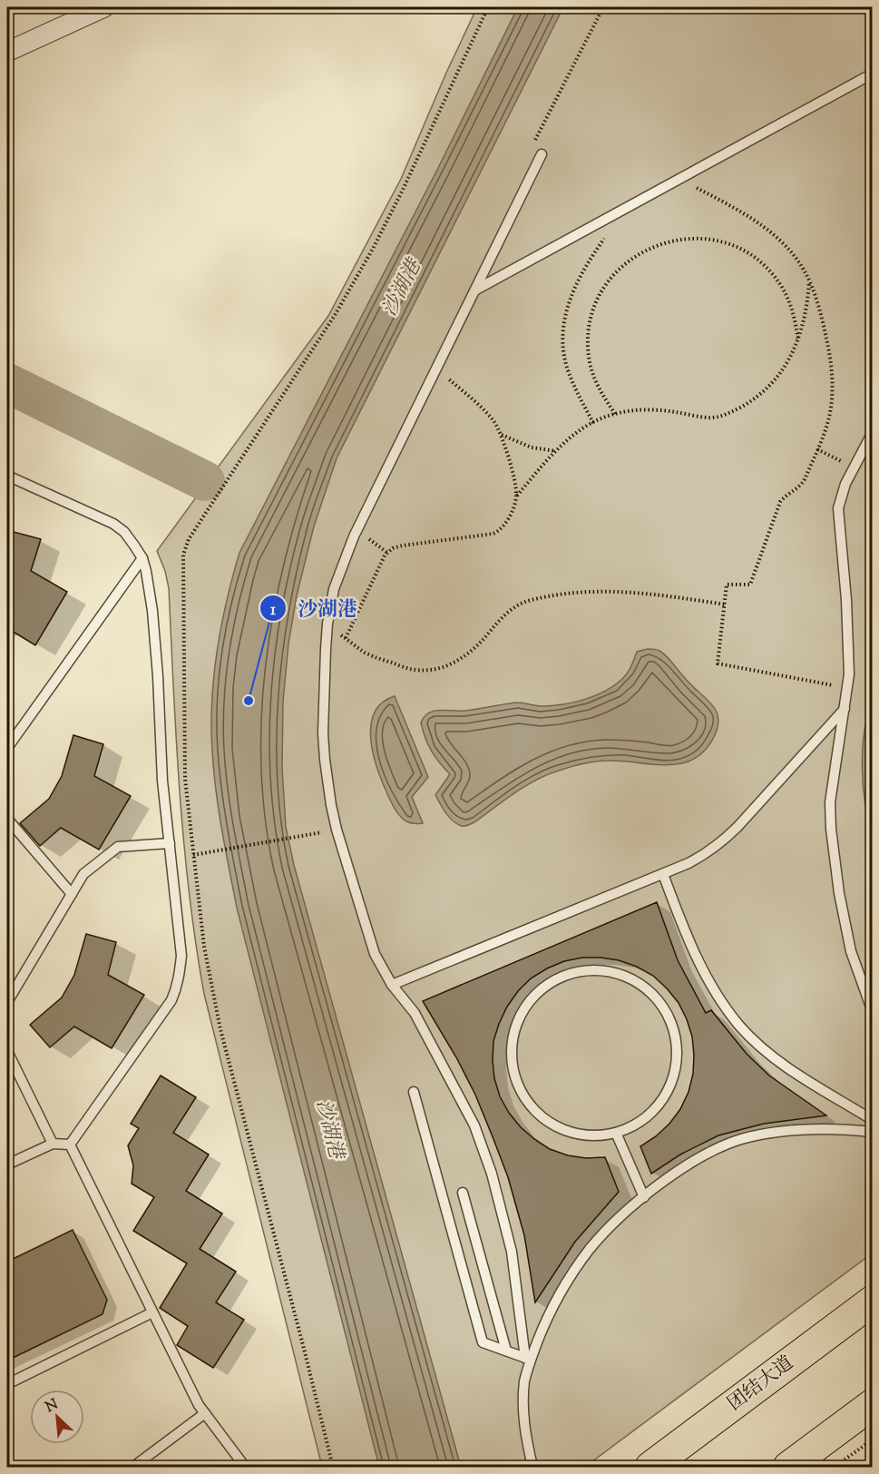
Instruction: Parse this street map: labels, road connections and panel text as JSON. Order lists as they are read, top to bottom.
{
  "streets": {
    "main road": ["团结大道"]
  },
  "water": ["沙湖港"],
  "places": ["沙湖港"],
  "north": "top left"
}
